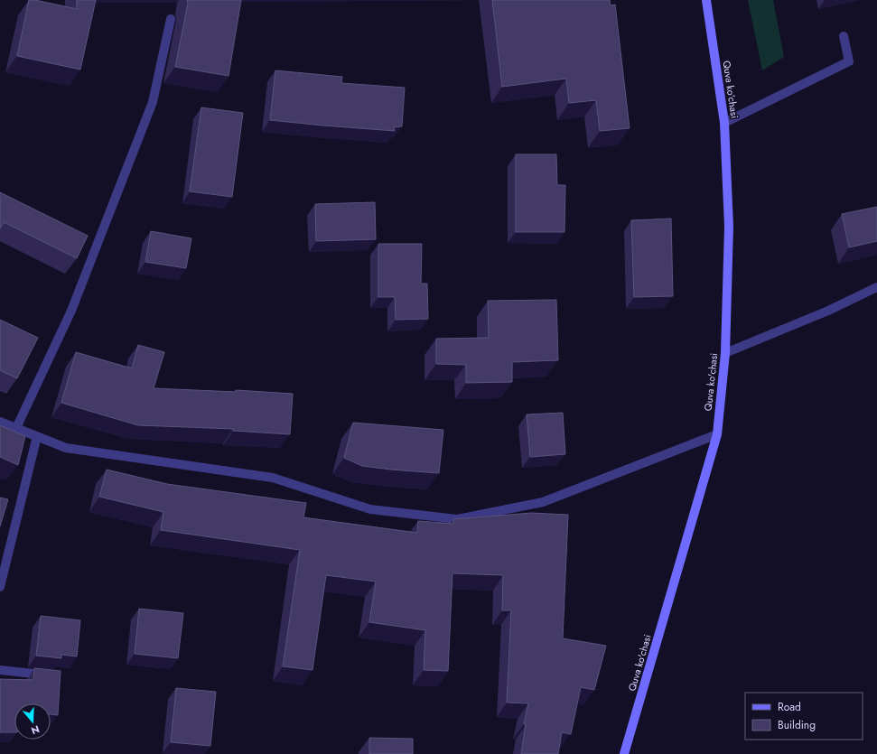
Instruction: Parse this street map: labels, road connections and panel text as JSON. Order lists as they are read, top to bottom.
{
  "streets": {
    "main road": ["Quva ko'chasi"]
  },
  "legend": ["Road", "Building"],
  "north": "bottom"
}
